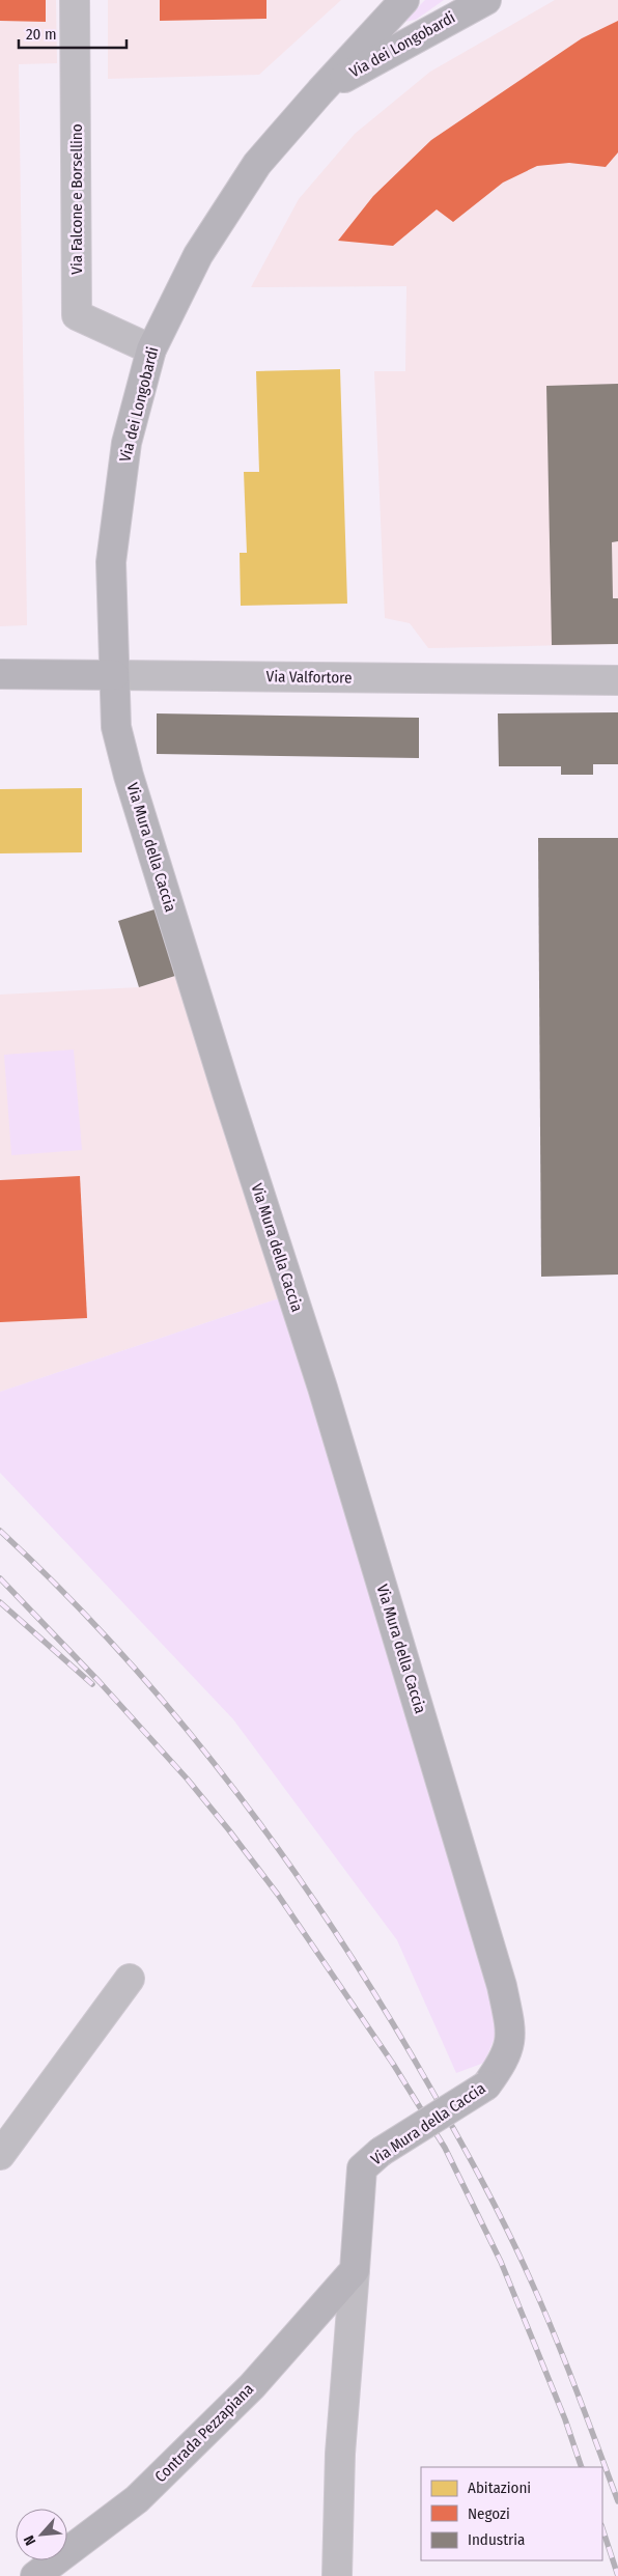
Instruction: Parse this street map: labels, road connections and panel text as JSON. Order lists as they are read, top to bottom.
{
  "streets": {
    "main road": [
      "Via dei Longobardi",
      "Via Valfortore",
      "Via Mura della Caccia",
      "Contrada Pezzapiana"
    ],
    "street": ["Via Falcone e Borsellino"]
  },
  "crossings": [
    ["Via dei Longobardi", "Via Falcone e Borsellino"],
    ["Via dei Longobardi", "Via Valfortore"],
    ["Via dei Longobardi", "Via Mura della Caccia"],
    ["Via Valfortore", "Via Mura della Caccia"],
    ["Via Mura della Caccia", "Contrada Pezzapiana"]
  ],
  "legend": ["Abitazioni", "Negozi", "Industria"],
  "scale_bar": "20 m",
  "north": "bottom left"
}
